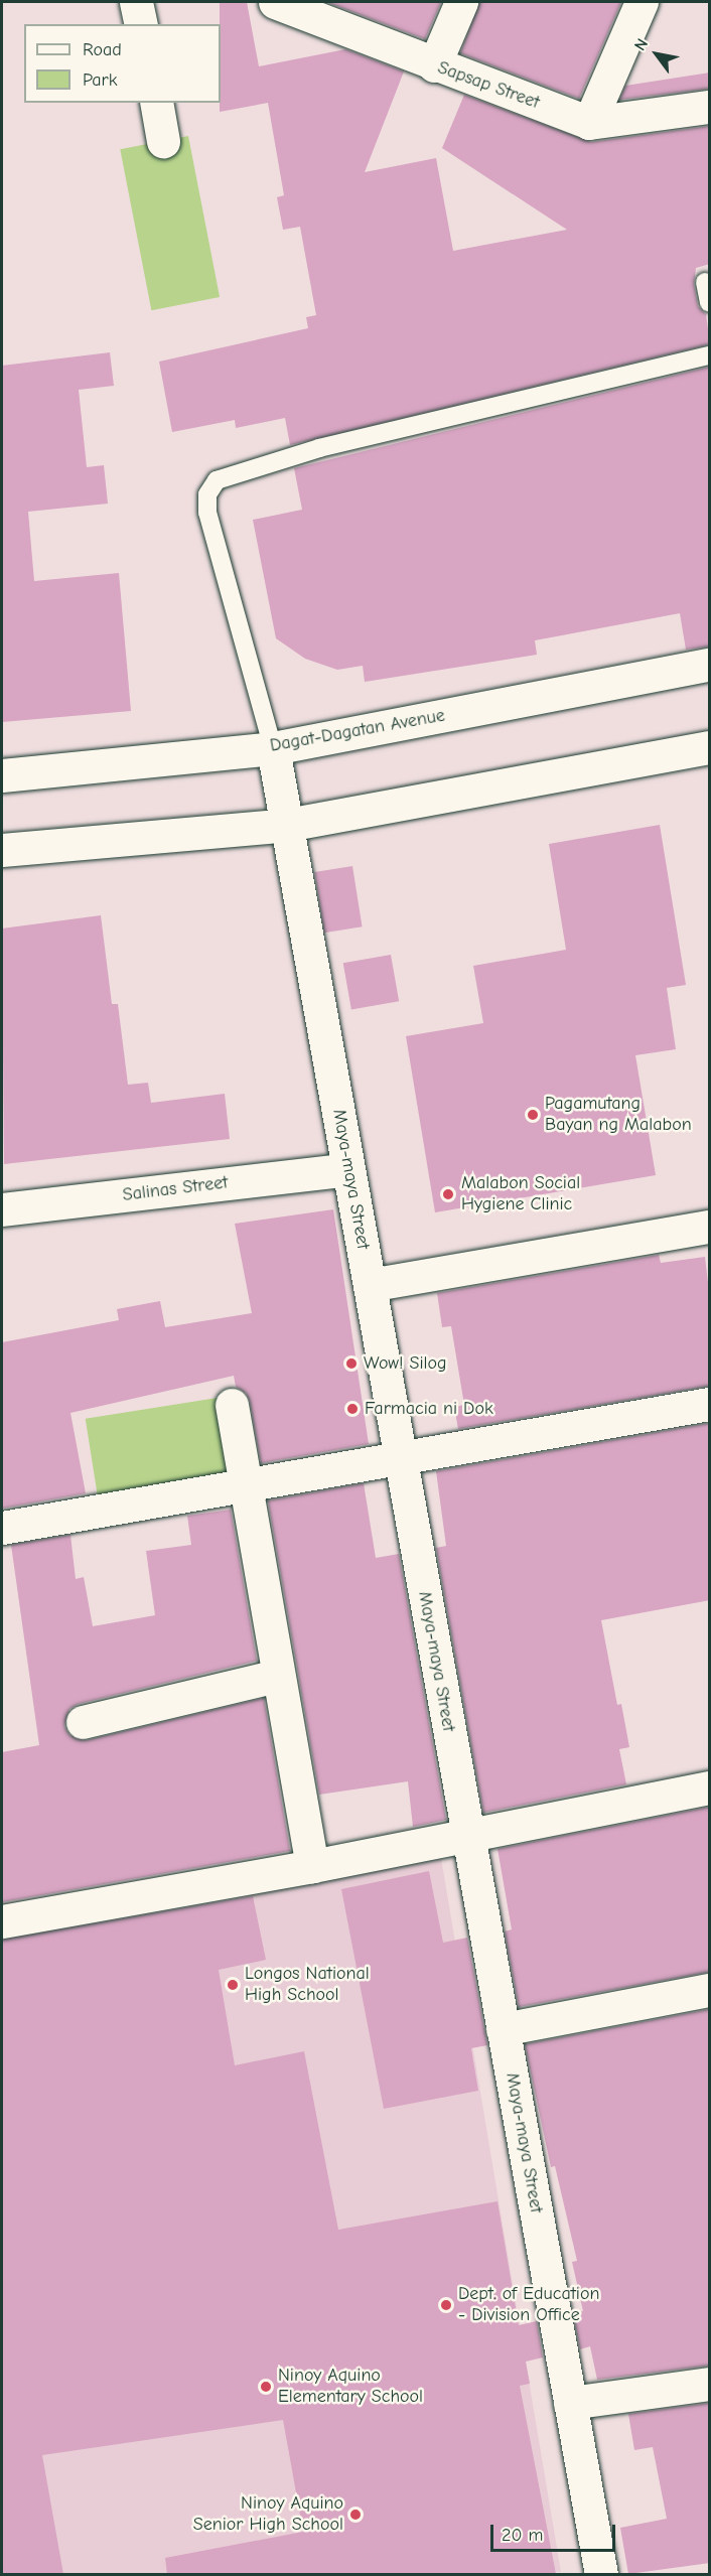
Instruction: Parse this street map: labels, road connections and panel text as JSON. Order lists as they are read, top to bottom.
{
  "streets": {
    "street": [
      "Sapsap Street",
      "Dagat-Dagatan Avenue",
      "Maya-maya Street",
      "Salinas Street"
    ]
  },
  "crossings": [
    ["Dagat-Dagatan Avenue", "Maya-maya Street"],
    ["Maya-maya Street", "Salinas Street"]
  ],
  "places": [
    "Pagamutang Bayan ng Malabon",
    "Malabon Social Hygiene Clinic",
    "Wow! Silog",
    "Farmacia ni Dok",
    "Longos National High School",
    "Dept. of Education - Division Office",
    "Ninoy Aquino Elementary School",
    "Ninoy Aquino Senior High School"
  ],
  "legend": ["Road", "Park"],
  "scale_bar": "20 m",
  "north": "top left"
}
